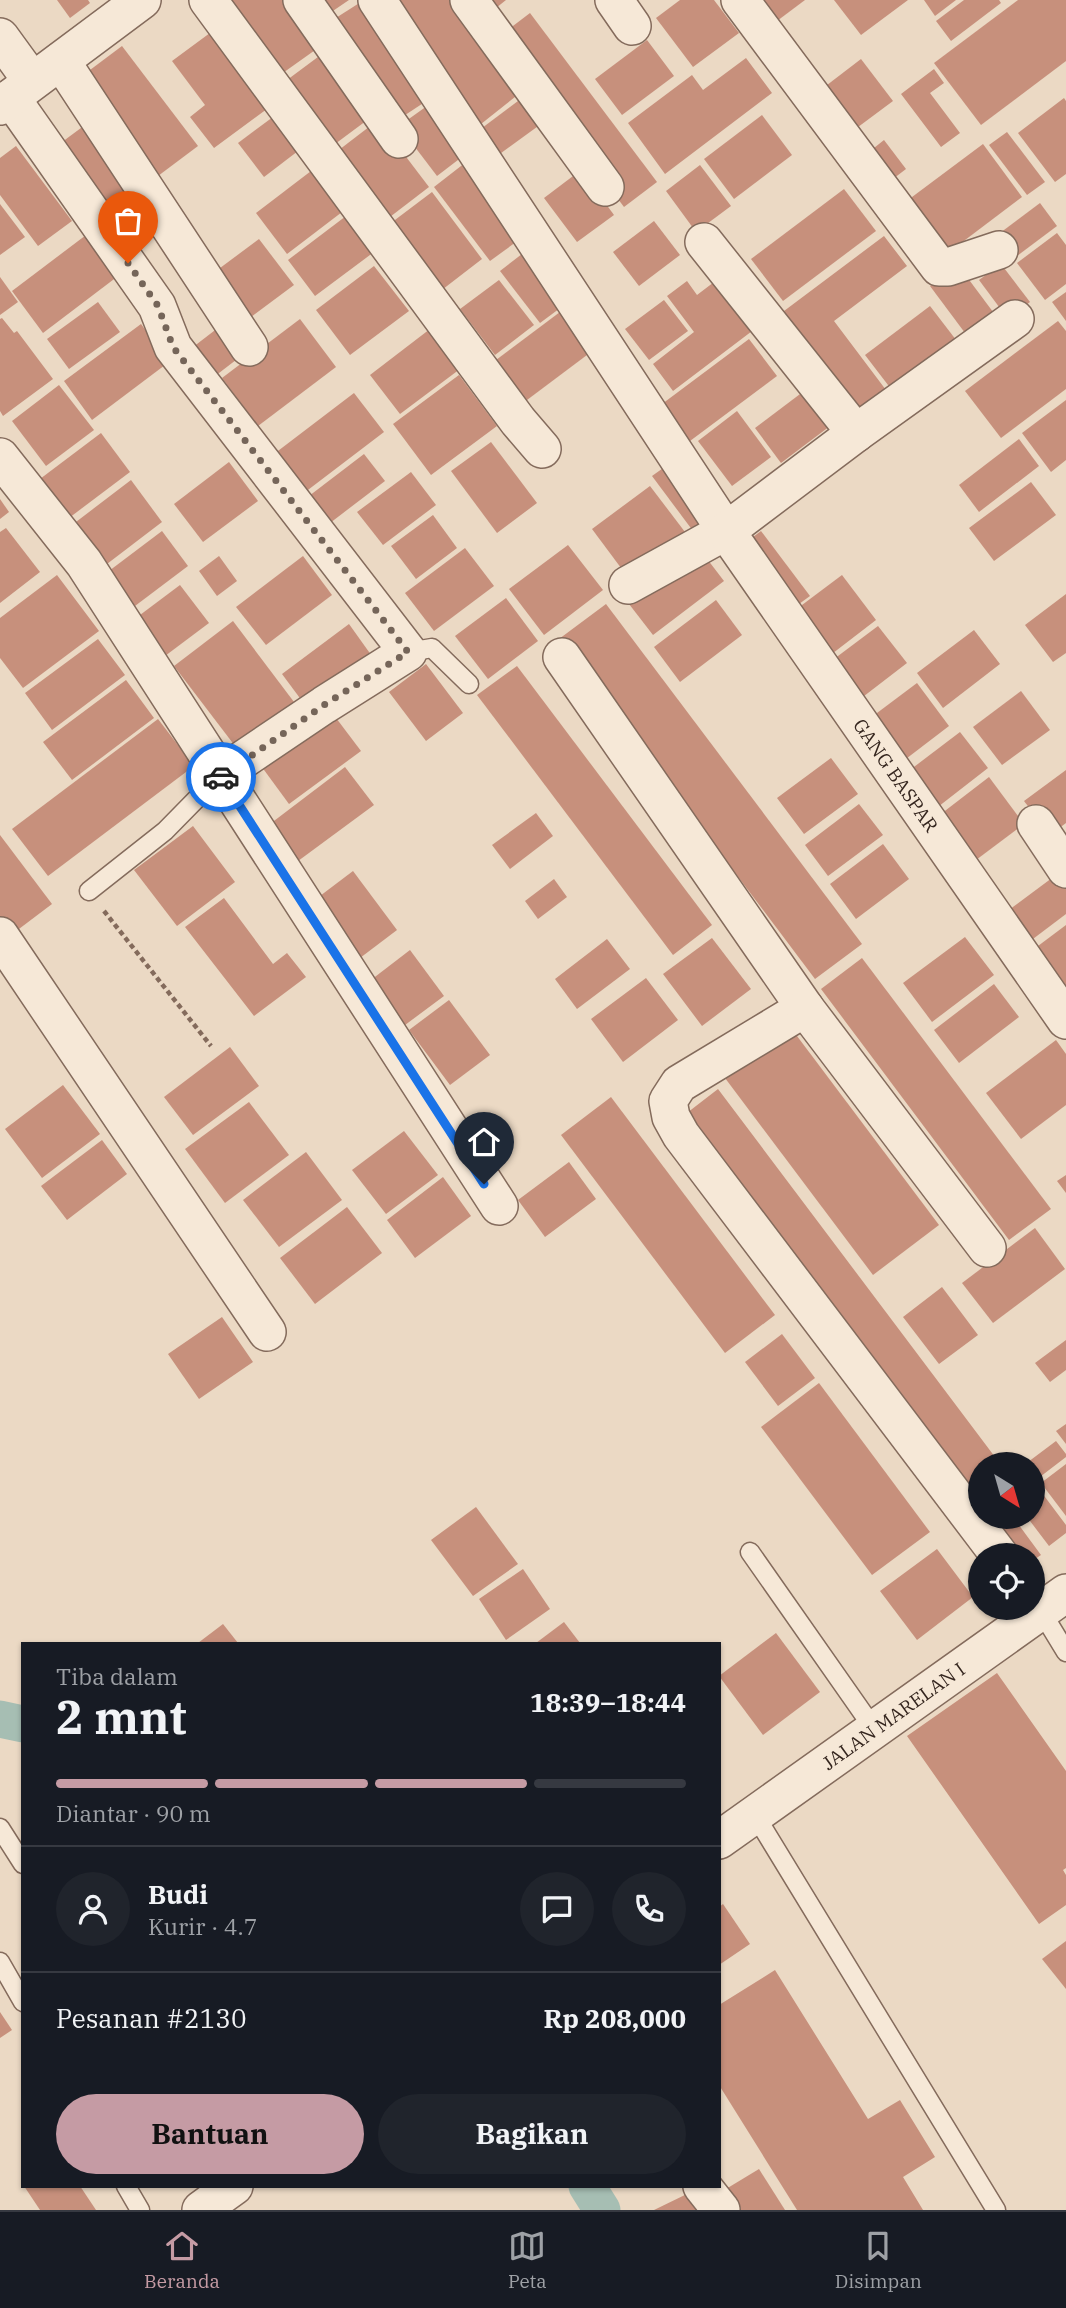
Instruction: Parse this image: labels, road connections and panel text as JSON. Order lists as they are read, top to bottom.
{
  "streets": {
    "street": ["GANG BASPAR", "JALAN MARELAN I"]
  },
  "north": "bottom right",
  "page": {
    "heading": ["2 mnt", "Tiba dalam", "18:39–18:44"],
    "panel": [
      "Budi",
      "Kurir · 4.7",
      "Pesanan #2130",
      "Rp 208,000"
    ],
    "bar": "Diantar · 90 m",
    "buttons": ["Bantuan", "Bagikan"],
    "tabs": ["Beranda", "Peta", "Disimpan"]
  }
}
